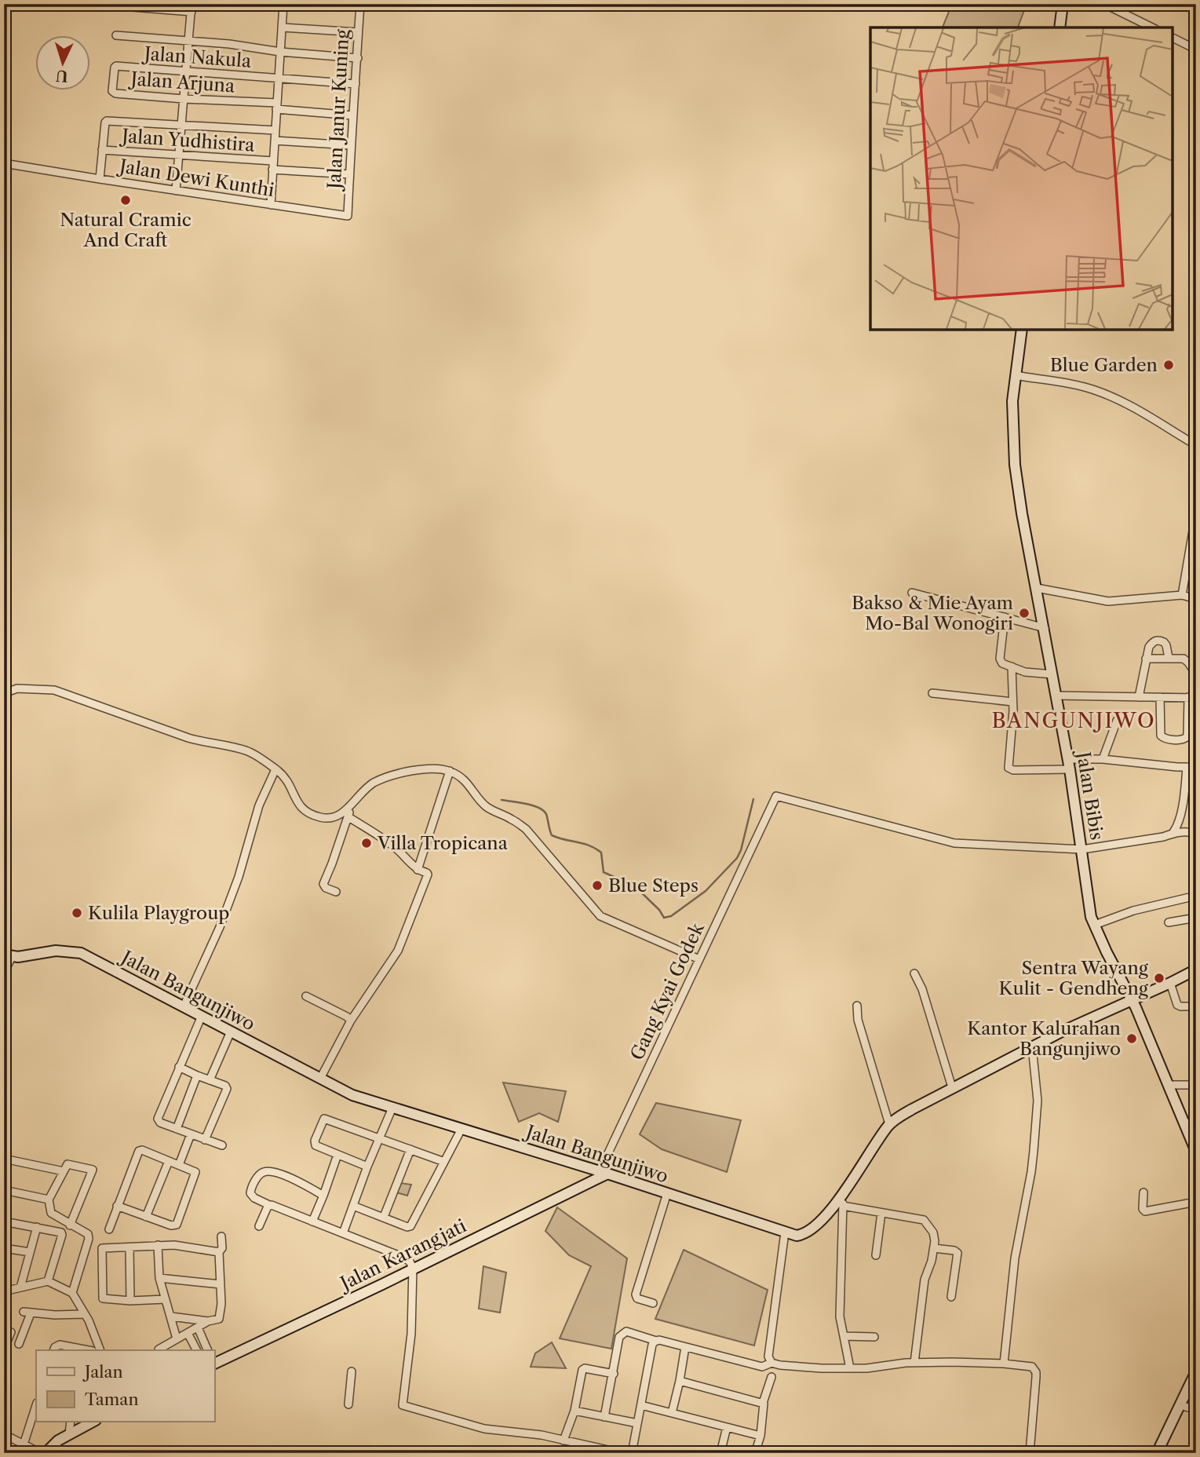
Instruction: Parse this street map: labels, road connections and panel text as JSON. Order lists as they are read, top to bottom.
{
  "streets": {
    "main road": ["Jalan Bibis", "Jalan Bangunjiwo", "Jalan Karangjati"],
    "street": [
      "Jalan Nakula",
      "Jalan Arjuna",
      "Jalan Janur Kuning",
      "Jalan Yudhistira",
      "Jalan Dewi Kunthi",
      "Gang Kyai Godek"
    ]
  },
  "crossings": [
    ["Jalan Nakula", "Jalan Arjuna"],
    ["Jalan Nakula", "Jalan Janur Kuning"],
    ["Jalan Arjuna", "Jalan Janur Kuning"],
    ["Jalan Janur Kuning", "Jalan Dewi Kunthi"],
    ["Jalan Yudhistira", "Jalan Dewi Kunthi"],
    ["Jalan Bibis", "Jalan Bangunjiwo"],
    ["Jalan Bibis", "Gang Kyai Godek"],
    ["Jalan Bangunjiwo", "Gang Kyai Godek"],
    ["Jalan Bangunjiwo", "Jalan Karangjati"],
    ["Gang Kyai Godek", "Jalan Karangjati"]
  ],
  "districts": ["BANGUNJIWO"],
  "places": [
    "Natural Cramic And Craft",
    "Blue Garden",
    "Bakso & Mie Ayam Mo-Bal Wonogiri",
    "Villa Tropicana",
    "Blue Steps",
    "Kulila Playgroup",
    "Sentra Wayang Kulit - Gendheng",
    "Kantor Kalurahan Bangunjiwo"
  ],
  "legend": ["Jalan", "Taman"],
  "north": "bottom"
}
